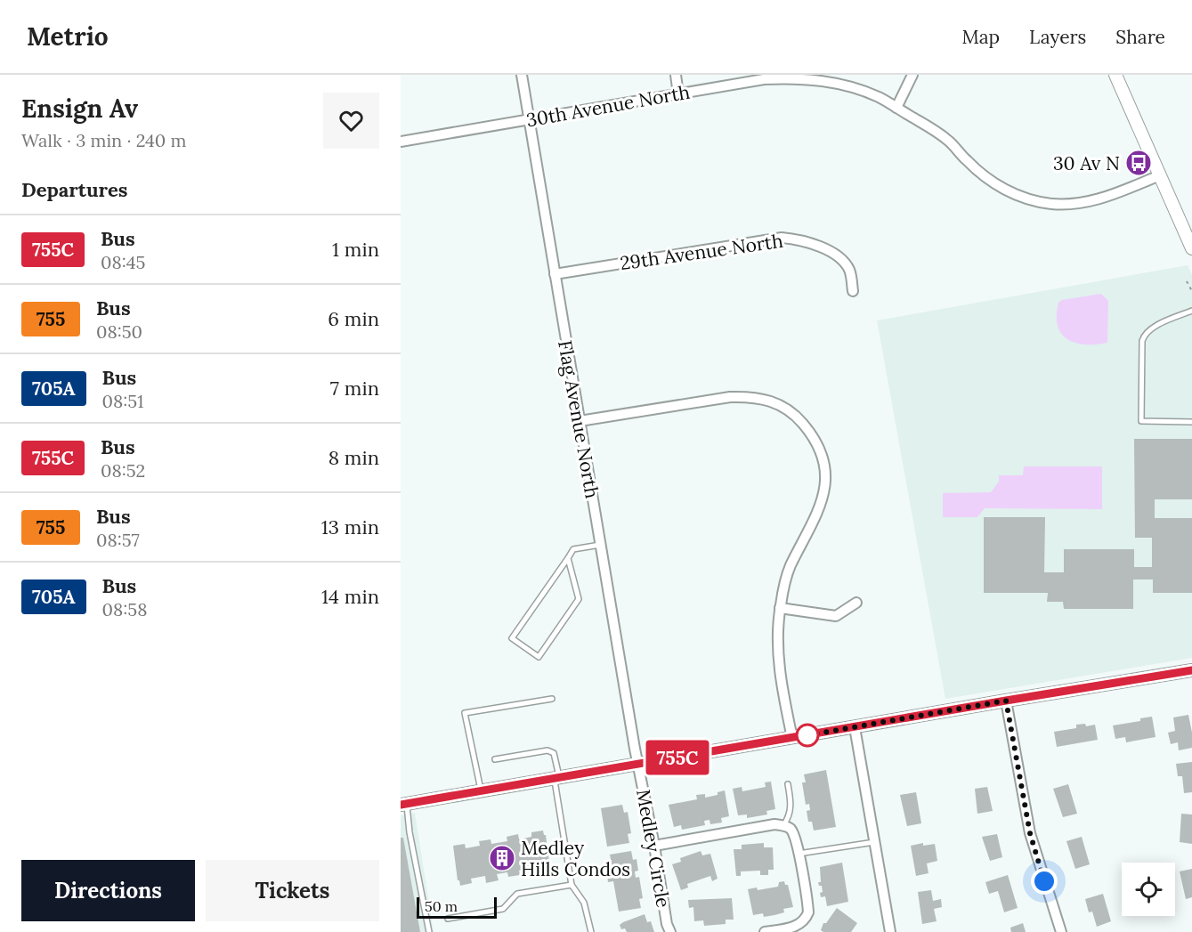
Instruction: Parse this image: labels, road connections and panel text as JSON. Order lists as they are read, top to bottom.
{
  "streets": {
    "street": [
      "30th Avenue North",
      "29th Avenue North",
      "Flag Avenue North",
      "Medley Circle"
    ]
  },
  "crossings": [
    ["30th Avenue North", "Flag Avenue North"],
    ["29th Avenue North", "Flag Avenue North"],
    ["Flag Avenue North", "Medley Circle"]
  ],
  "places": {
    "bus stop": ["30 Av N"],
    "building": ["Medley Hills Condos"]
  },
  "lines": ["bus line 755C"],
  "scale_bar": "50 m",
  "page": {
    "header": "Metrio",
    "nav": ["Map", "Layers", "Share"],
    "heading": [
      ["Ensign Av", "Walk · 3 min · 240 m"],
      "Departures"
    ],
    "on_map": "755C",
    "list": [
      {
        "mark": "755C",
        "name": "Bus",
        "note": "08:45",
        "value": "1 min"
      },
      {
        "mark": "755",
        "name": "Bus",
        "note": "08:50",
        "value": "6 min"
      },
      {
        "mark": "705A",
        "name": "Bus",
        "note": "08:51",
        "value": "7 min"
      },
      {
        "mark": "755C",
        "name": "Bus",
        "note": "08:52",
        "value": "8 min"
      },
      {
        "mark": "755",
        "name": "Bus",
        "note": "08:57",
        "value": "13 min"
      },
      {
        "mark": "705A",
        "name": "Bus",
        "note": "08:58",
        "value": "14 min"
      }
    ],
    "buttons": ["Directions", "Tickets"],
    "scale": "50 m"
  }
}
